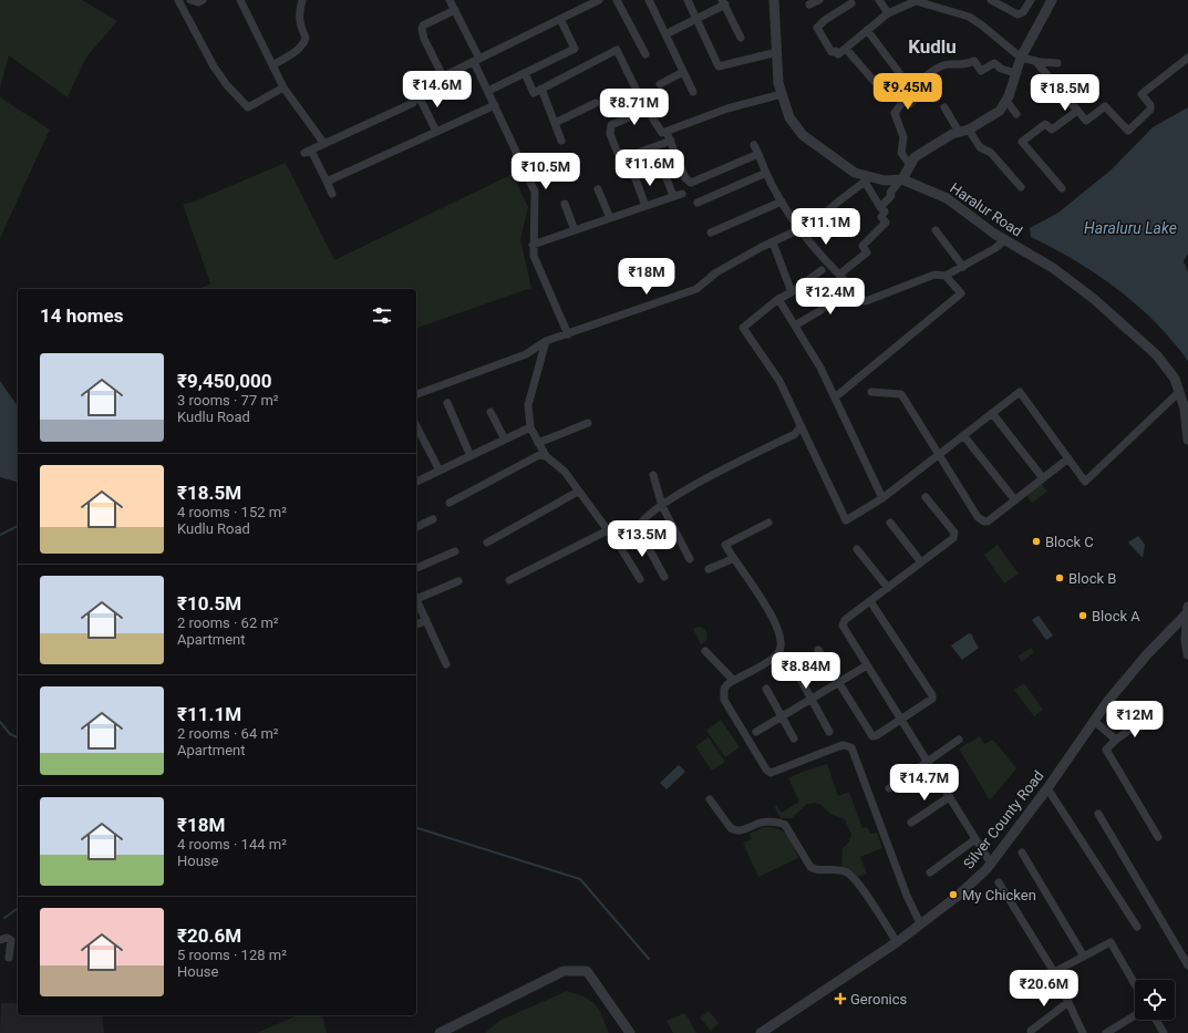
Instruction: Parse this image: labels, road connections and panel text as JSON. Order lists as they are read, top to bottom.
{
  "streets": {
    "street": ["Haralur Road", "Silver County Road"]
  },
  "districts": ["Kudlu"],
  "water": ["Haraluru Lake"],
  "places": {
    "other": [
      "Block C",
      "Block B",
      "Block A",
      "My Chicken"
    ],
    "health": ["Geronics"]
  },
  "page": {
    "price": [
      "₹14.6M",
      "₹9.45M",
      "₹18.5M",
      "₹8.71M",
      "₹11.6M",
      "₹10.5M",
      "₹11.1M",
      "₹18M",
      "₹12.4M",
      "₹13.5M",
      "₹8.84M",
      "₹12M",
      "₹14.7M",
      "₹20.6M"
    ],
    "heading": "14 homes",
    "list": [
      {
        "name": "₹9,450,000",
        "note": "3 rooms · 77 m² · Kudlu Road"
      },
      {
        "name": "₹18.5M",
        "note": "4 rooms · 152 m² · Kudlu Road"
      },
      {
        "name": "₹10.5M",
        "note": "2 rooms · 62 m² · Apartment"
      },
      {
        "name": "₹11.1M",
        "note": "2 rooms · 64 m² · Apartment"
      },
      {
        "name": "₹18M",
        "note": "4 rooms · 144 m² · House"
      },
      {
        "name": "₹20.6M",
        "note": "5 rooms · 128 m² · House"
      }
    ]
  }
}
